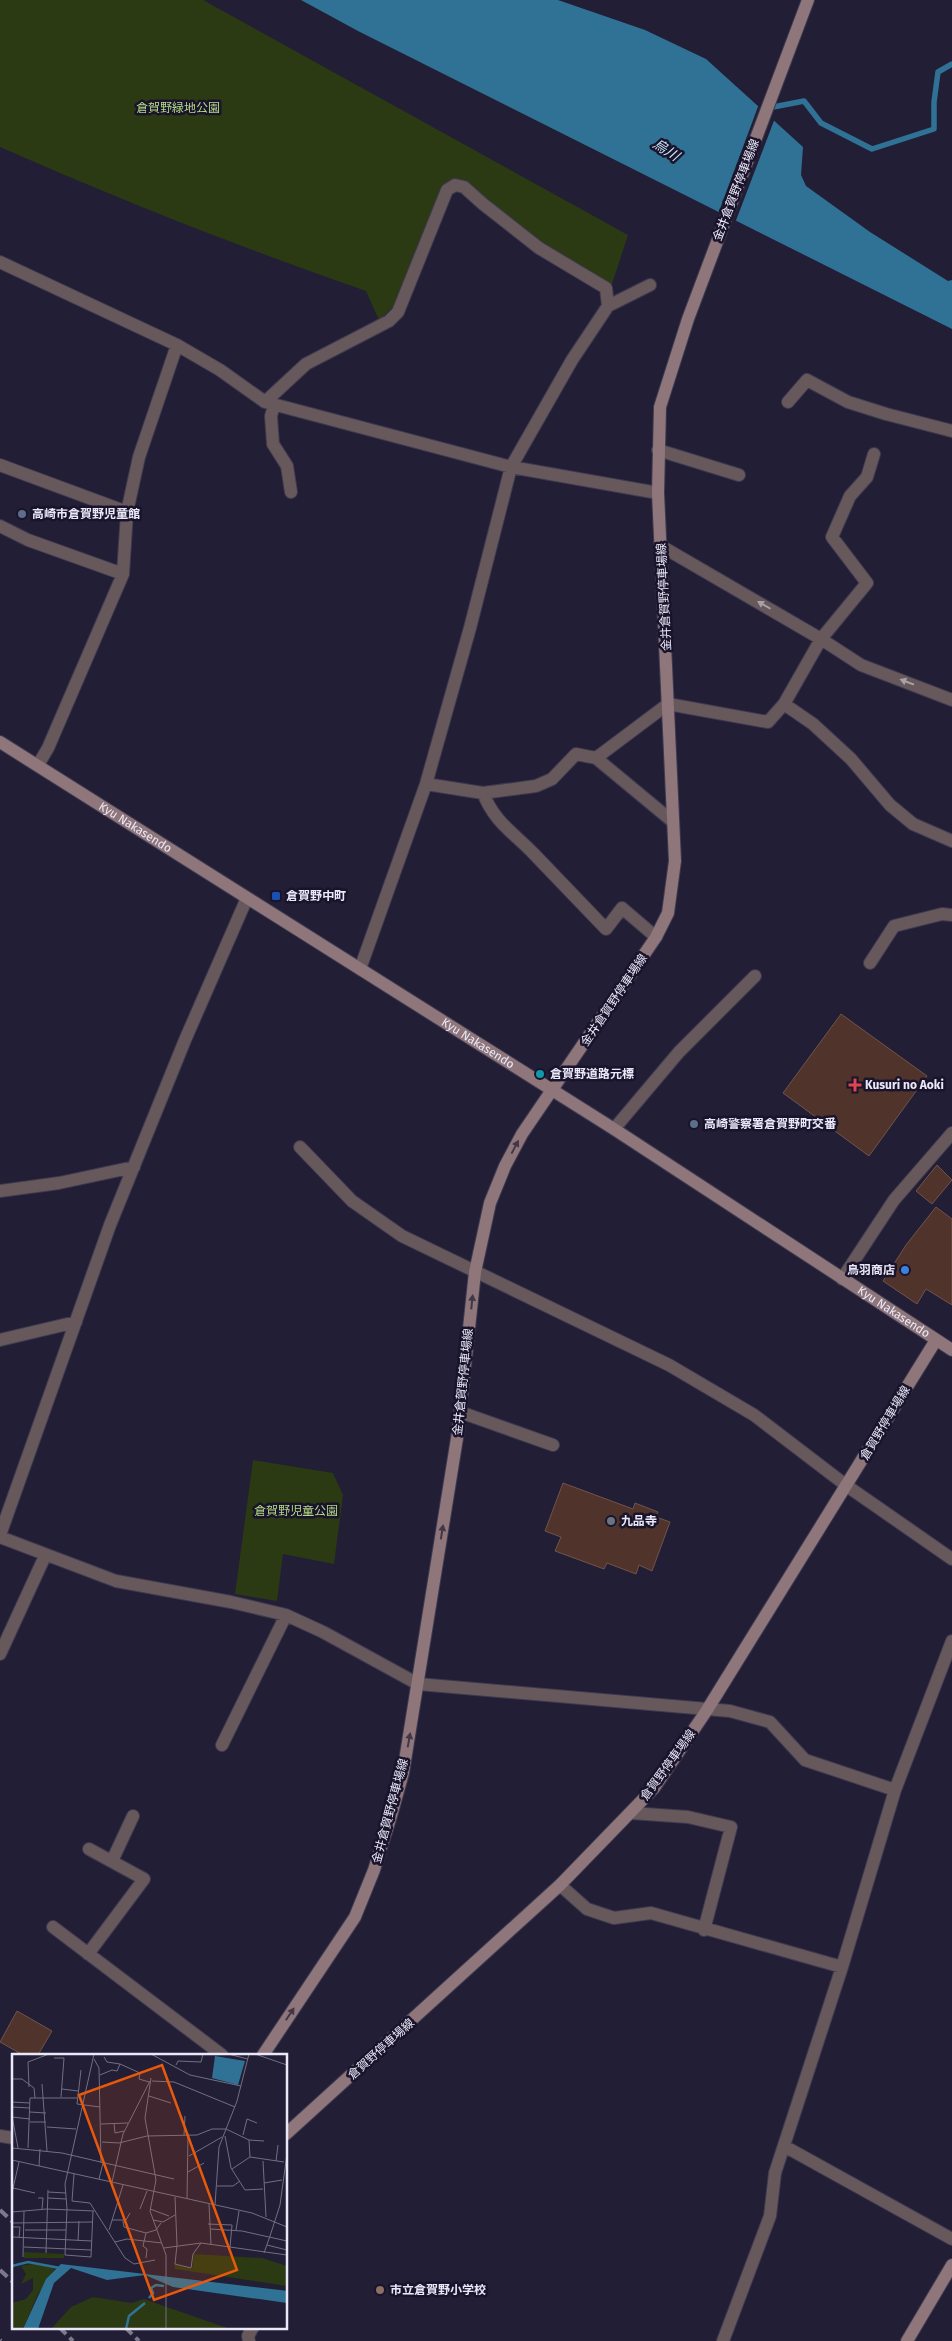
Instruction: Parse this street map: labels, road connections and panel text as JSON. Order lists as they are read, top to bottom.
{
  "streets": {
    "main road": ["金井倉賀野停車場線", "Kyu Nakasendo", "倉賀野停車場線"]
  },
  "crossings": [
    ["金井倉賀野停車場線", "Kyu Nakasendo"],
    ["Kyu Nakasendo", "倉賀野停車場線"]
  ],
  "one_way": ["金井倉賀野停車場線"],
  "water": ["烏川"],
  "parks": ["倉賀野緑地公園", "倉賀野児童公園"],
  "places": {
    "other": [
      "高崎市倉賀野児童館",
      "倉賀野道路元標",
      "高崎警察署倉賀野町交番",
      "鳥羽商店",
      "九品寺",
      "市立倉賀野小学校"
    ],
    "transit": ["倉賀野中町"],
    "health": ["Kusuri no Aoki"]
  }
}
